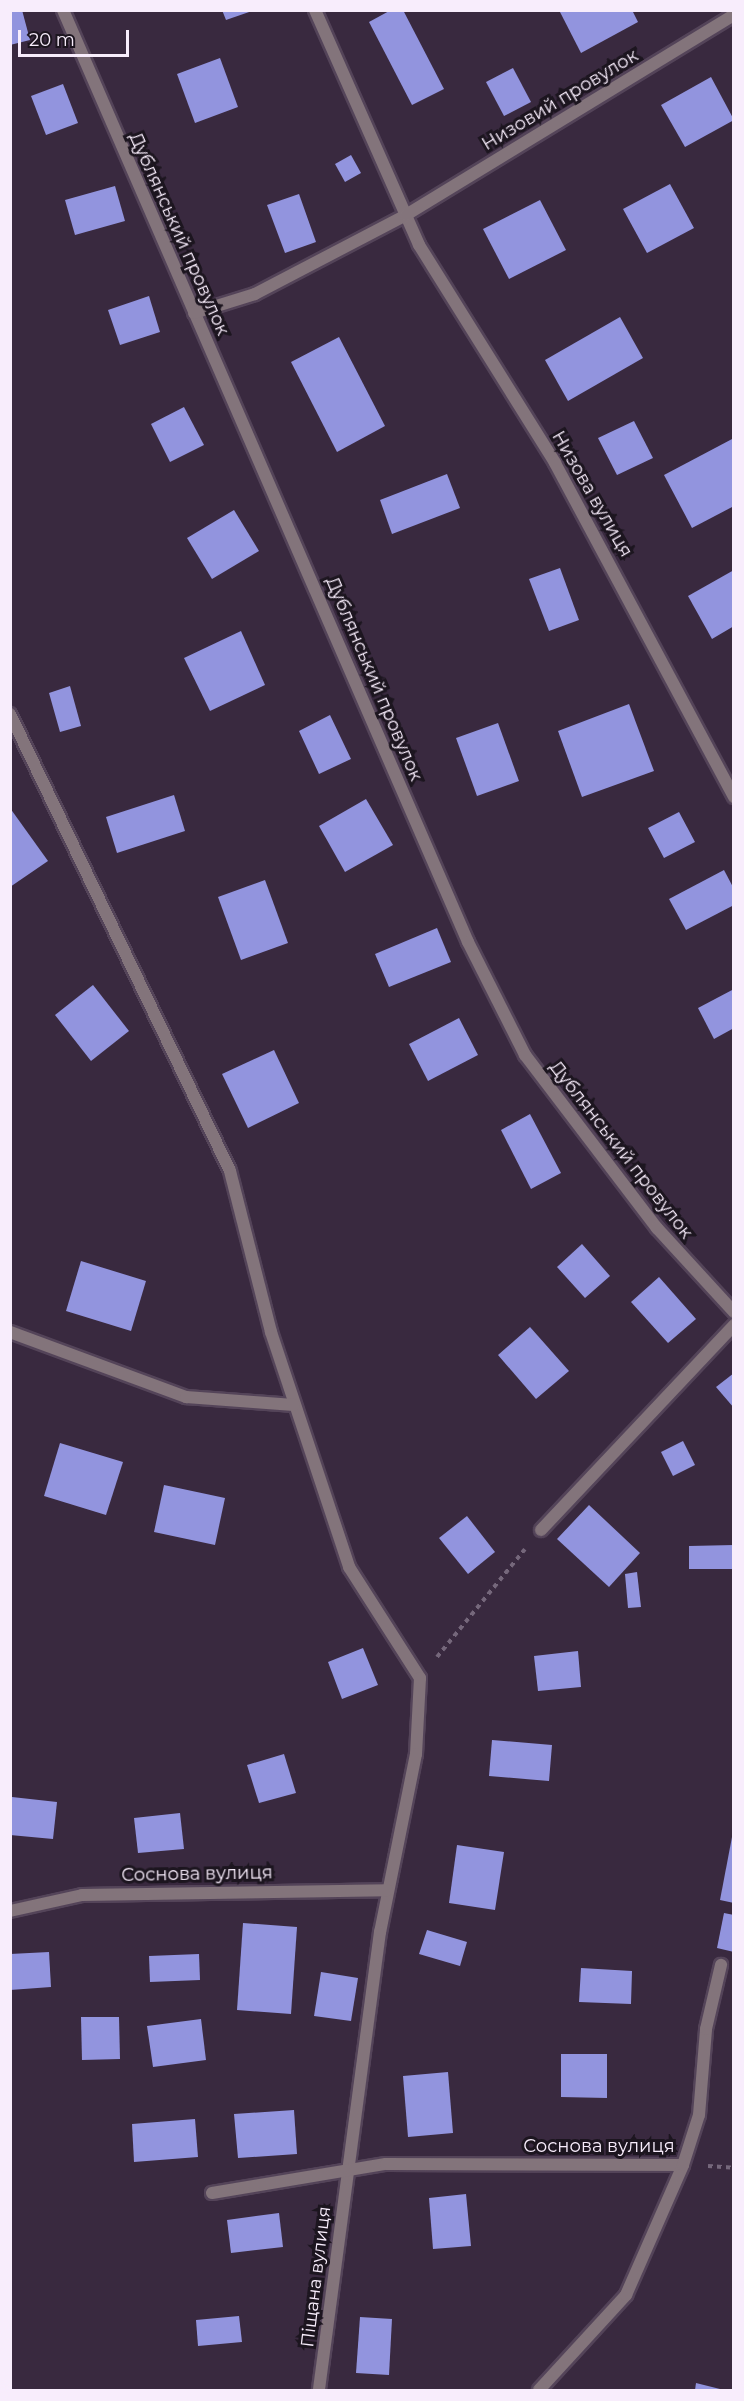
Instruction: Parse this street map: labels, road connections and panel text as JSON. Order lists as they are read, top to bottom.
{
  "streets": {
    "street": [
      "Низовий провулок",
      "Дублянський провулок",
      "Низова вулиця",
      "Соснова вулиця",
      "Піщана вулиця"
    ]
  },
  "crossings": [
    ["Низовий провулок", "Низова вулиця"],
    ["Соснова вулиця", "Піщана вулиця"]
  ],
  "scale_bar": "20 m"
}
